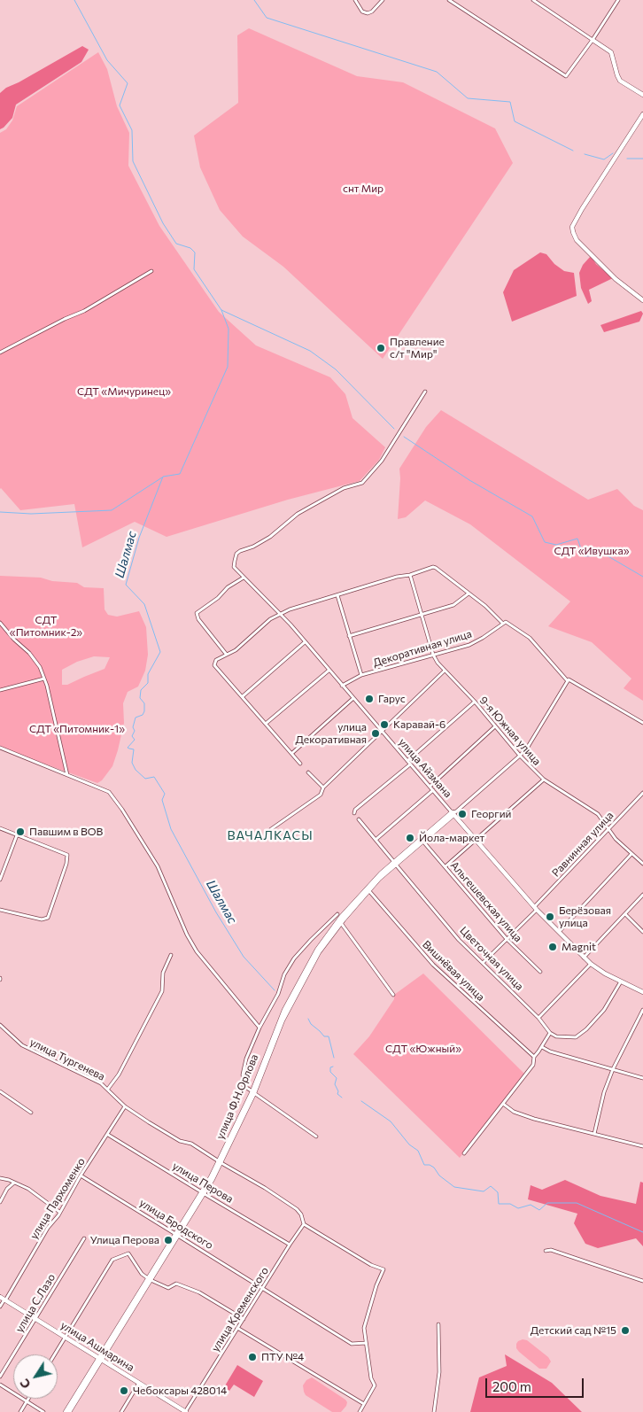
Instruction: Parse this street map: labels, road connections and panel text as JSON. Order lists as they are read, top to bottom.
{
  "streets": {
    "street": [
      "Декоративная улица",
      "9-я Южная улица",
      "улица Айзмана",
      "Равнинная улица",
      "Альгешевская улица",
      "Цветочная улица",
      "Вишнёвая улица",
      "улица Тургенева",
      "улица Ф.Н.Орлова",
      "улица Перова",
      "улица Пархоменко",
      "улица Бродского",
      "улица С.Лазо",
      "улица Кременского",
      "улица Ашмарина"
    ]
  },
  "crossings": [
    ["Декоративная улица", "9-я Южная улица"],
    ["Декоративная улица", "улица Айзмана"],
    ["9-я Южная улица", "Равнинная улица"],
    ["улица Айзмана", "Равнинная улица"],
    ["улица Айзмана", "улица Ф.Н.Орлова"],
    ["Равнинная улица", "Альгешевская улица"],
    ["Равнинная улица", "Цветочная улица"],
    ["Альгешевская улица", "улица Ф.Н.Орлова"],
    ["Цветочная улица", "улица Ф.Н.Орлова"],
    ["Вишнёвая улица", "улица Ф.Н.Орлова"],
    ["улица Тургенева", "улица Ф.Н.Орлова"],
    ["улица Тургенева", "улица Пархоменко"],
    ["улица Тургенева", "улица Кременского"],
    ["улица Ф.Н.Орлова", "улица Перова"],
    ["улица Ф.Н.Орлова", "улица Бродского"],
    ["улица Ф.Н.Орлова", "улица Ашмарина"],
    ["улица Перова", "улица Пархоменко"],
    ["улица Перова", "улица Кременского"],
    ["улица Пархоменко", "улица Бродского"],
    ["улица Пархоменко", "улица Ашмарина"],
    ["улица Бродского", "улица Кременского"],
    ["улица С.Лазо", "улица Ашмарина"],
    ["улица Кременского", "улица Ашмарина"]
  ],
  "districts": ["ВАЧАЛКАСЫ"],
  "water": ["Шалмас"],
  "parks": [
    "снт Мир",
    "СДТ «Мичуринец»",
    "СДТ «Ивушка»",
    "СДТ «Питомник-2»",
    "СДТ «Питомник-1»",
    "СДТ «Южный»"
  ],
  "places": [
    "Правление с/т \"Мир\"",
    "Гарус",
    "Каравай-6",
    "улица Декоративная",
    "Георгий",
    "Павшим в ВОВ",
    "Йола-маркет",
    "Берёзовая улица",
    "Magnit",
    "Улица Перова",
    "Детский сад №15",
    "ПТУ №4",
    "Чебоксары 428014"
  ],
  "scale_bar": "200 m",
  "north": "bottom left"
}
